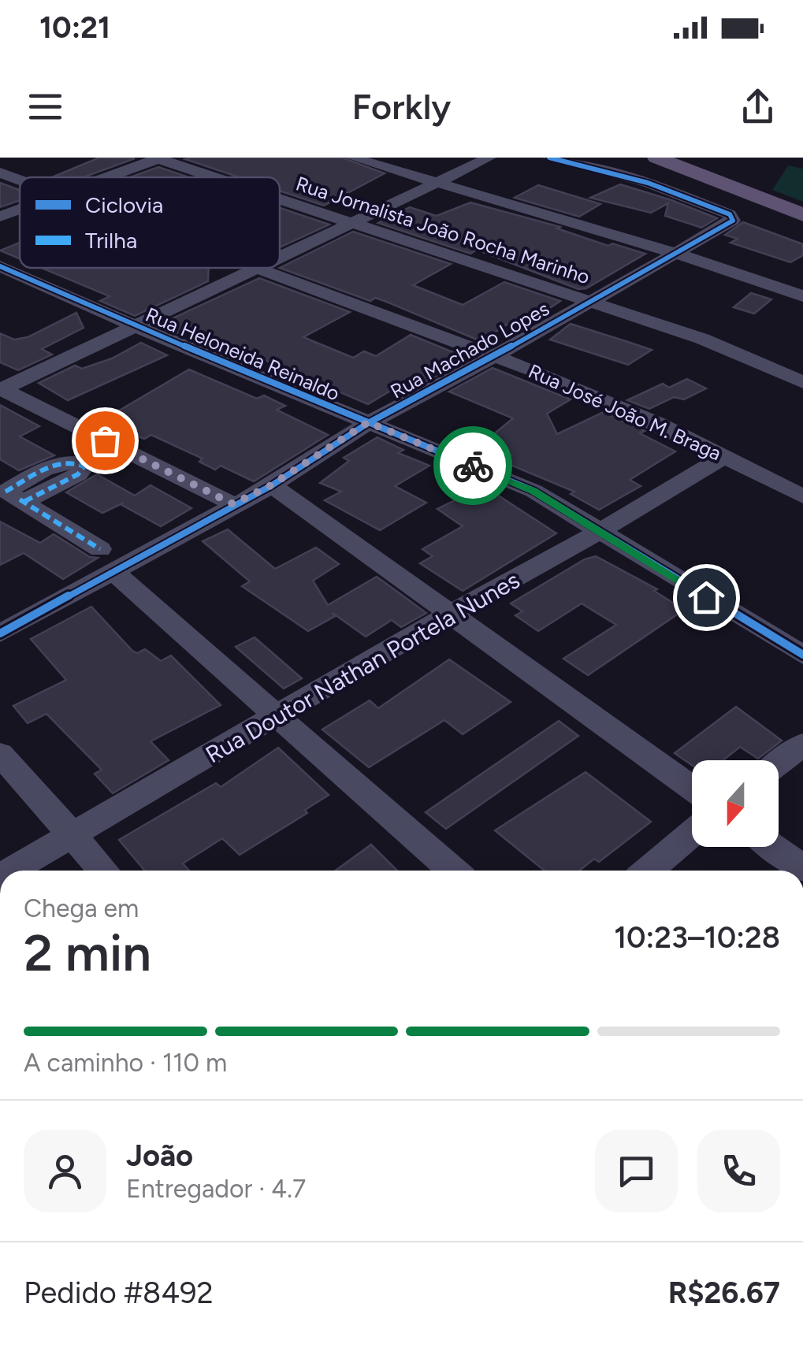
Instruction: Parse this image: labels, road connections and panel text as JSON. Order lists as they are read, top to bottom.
{
  "streets": {
    "street": [
      "Rua Jornalista João Rocha Marinho",
      "Rua Machado Lopes",
      "Rua Heloneida Reinaldo",
      "Rua José João M. Braga",
      "Rua Doutor Nathan Portela Nunes"
    ]
  },
  "crossings": [
    ["Rua Jornalista João Rocha Marinho", "Rua Machado Lopes"],
    ["Rua Machado Lopes", "Rua Heloneida Reinaldo"],
    ["Rua Machado Lopes", "Rua José João M. Braga"],
    ["Rua Heloneida Reinaldo", "Rua Doutor Nathan Portela Nunes"],
    ["Rua José João M. Braga", "Rua Doutor Nathan Portela Nunes"]
  ],
  "legend": ["Ciclovia", "Trilha"],
  "north": "bottom",
  "page": {
    "status": "10:21",
    "header": "Forkly",
    "heading": ["2 min", "Chega em", "10:23–10:28"],
    "panel": [
      "João",
      "Entregador · 4.7",
      "Pedido #8492",
      "R$26.67"
    ],
    "bar": "A caminho · 110 m"
  }
}
